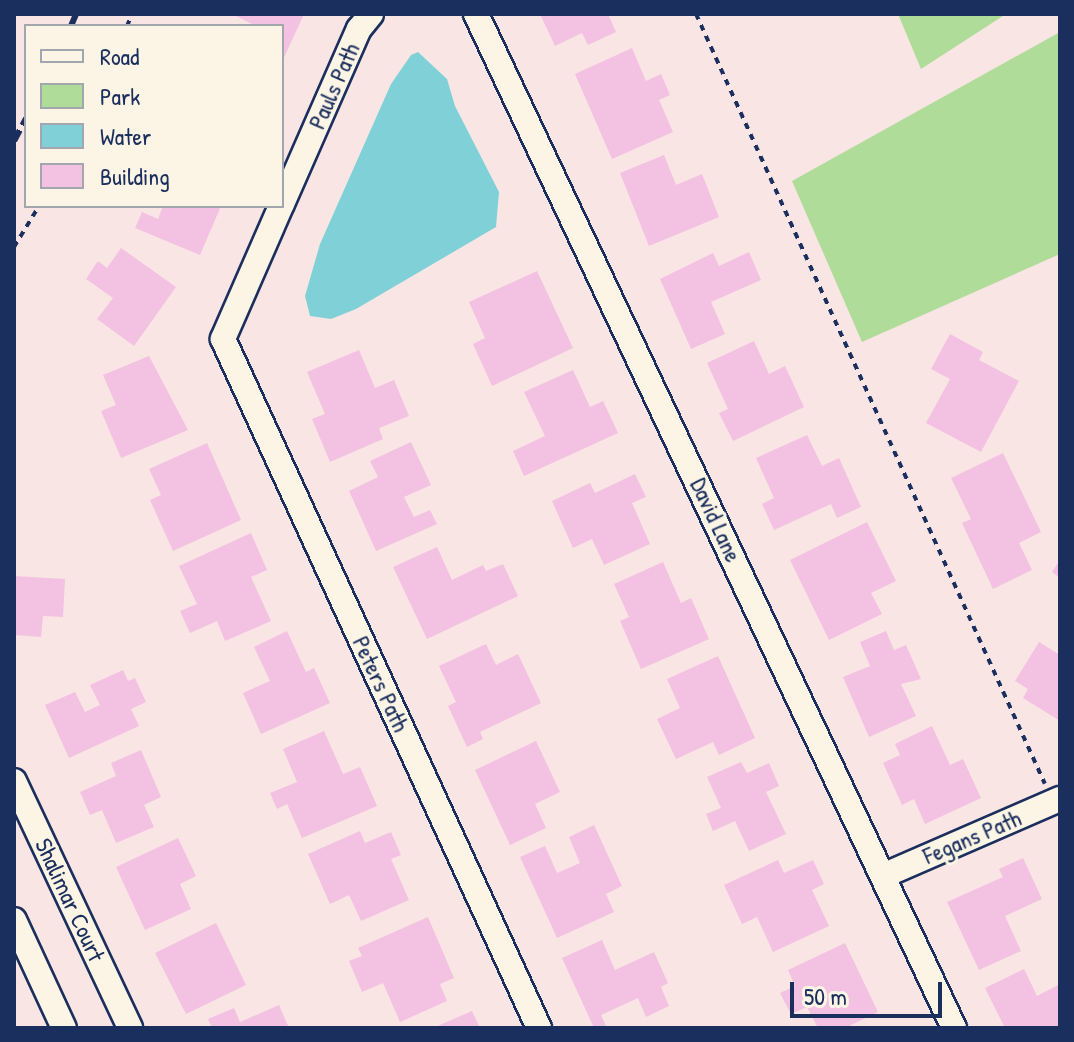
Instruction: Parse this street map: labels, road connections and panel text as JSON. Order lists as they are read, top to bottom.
{
  "streets": {
    "street": [
      "Pauls Path",
      "David Lane",
      "Peters Path",
      "Fegans Path",
      "Shalimar Court"
    ]
  },
  "crossings": [
    ["Pauls Path", "Peters Path"],
    ["David Lane", "Fegans Path"]
  ],
  "legend": [
    "Road",
    "Park",
    "Water",
    "Building"
  ],
  "scale_bar": "50 m"
}
